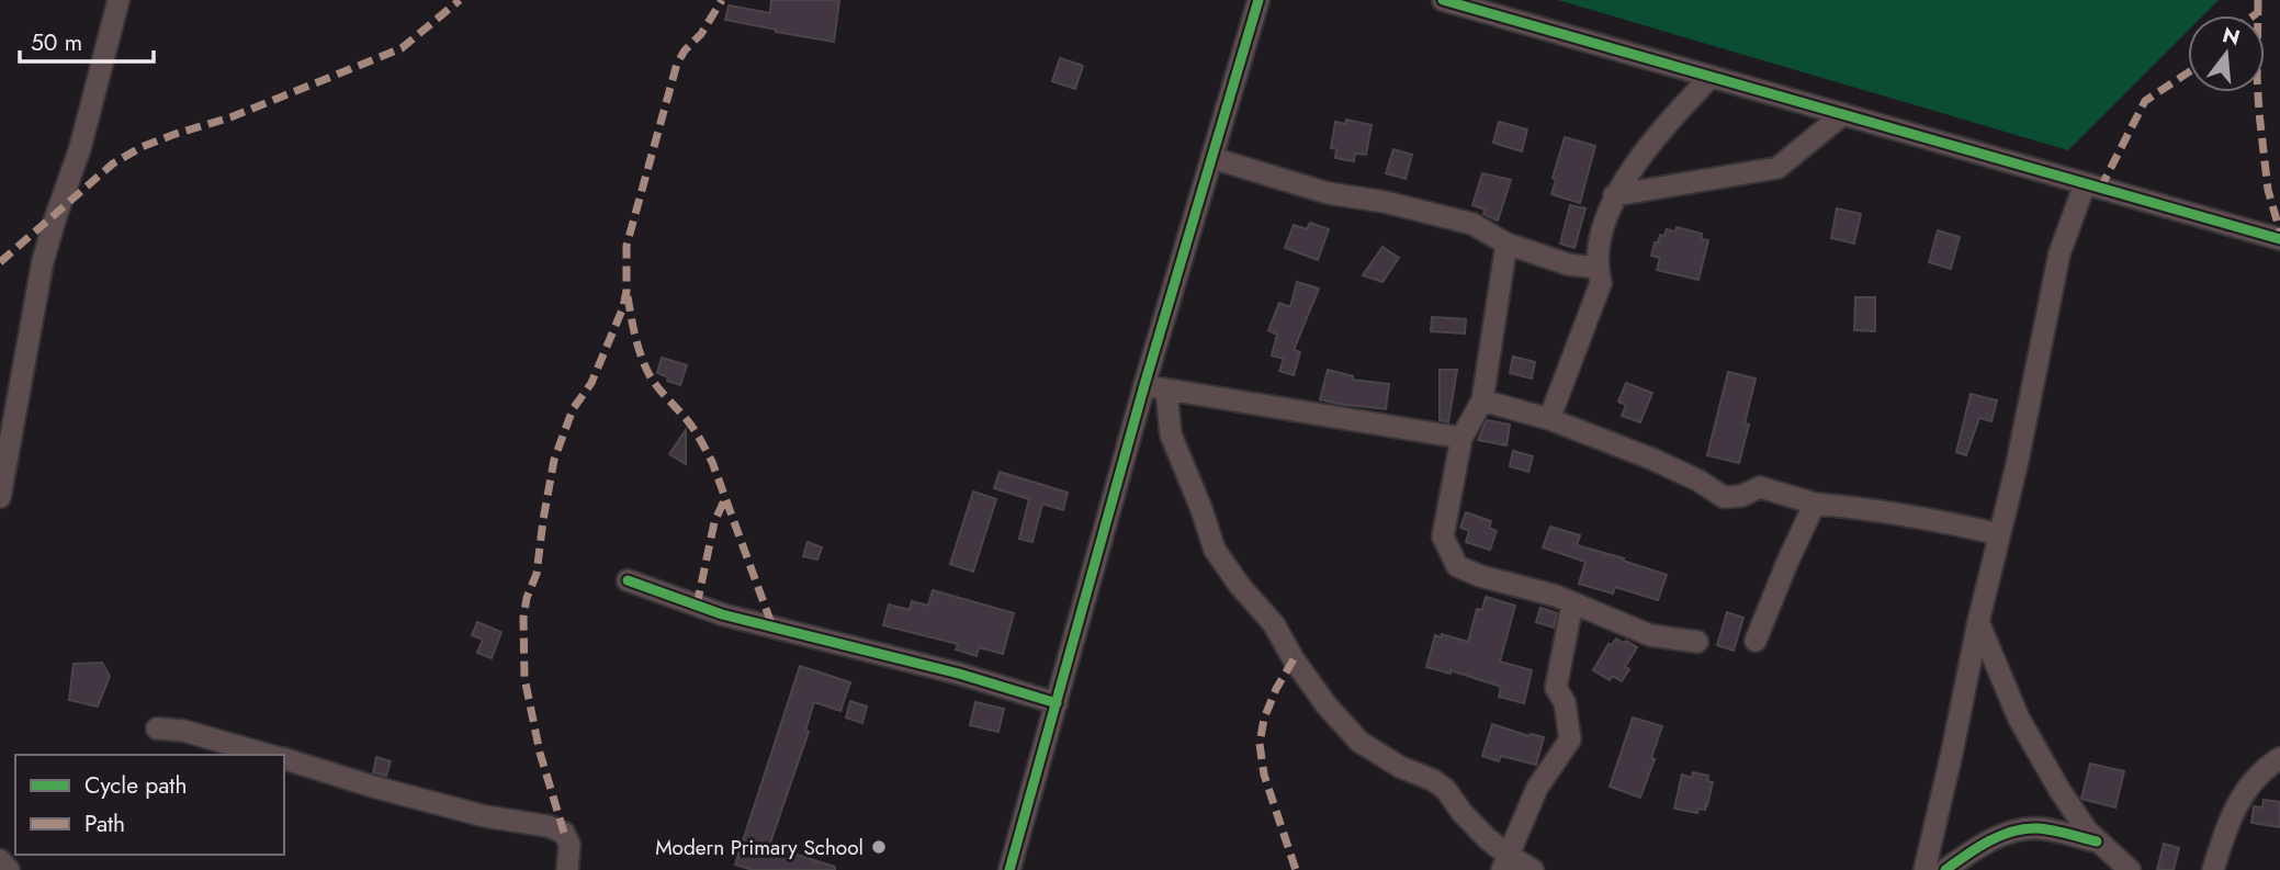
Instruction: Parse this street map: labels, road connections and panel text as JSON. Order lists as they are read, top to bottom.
{
  "places": ["Modern Primary School"],
  "legend": ["Cycle path", "Path"],
  "scale_bar": "50 m",
  "north": "top"
}
